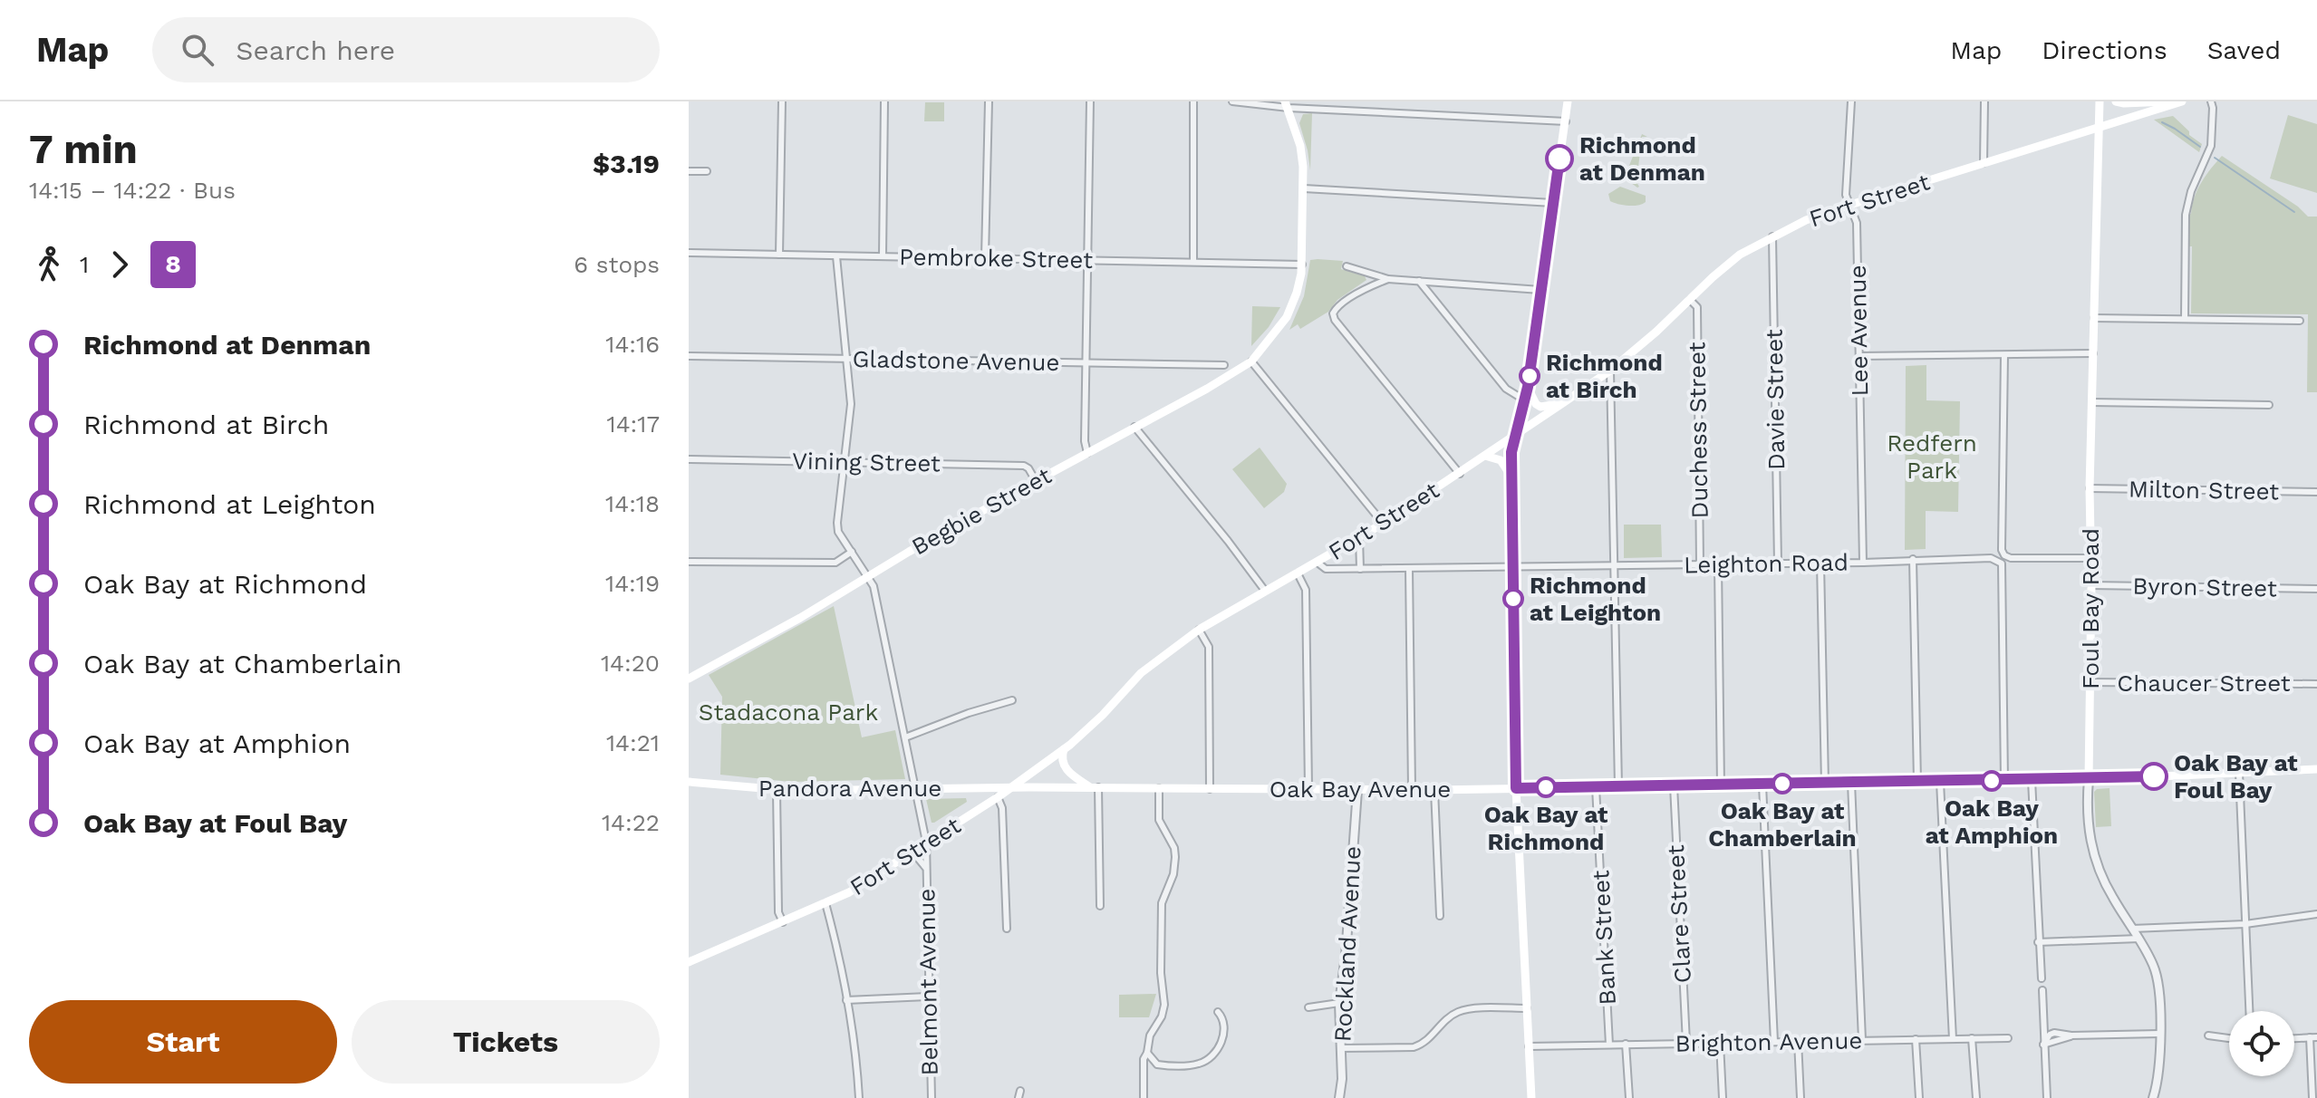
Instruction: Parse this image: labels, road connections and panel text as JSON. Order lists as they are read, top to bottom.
{
  "streets": {
    "main road": [
      "Fort Street",
      "Begbie Street",
      "Foul Bay Road",
      "Pandora Avenue",
      "Oak Bay Avenue"
    ],
    "street": [
      "Pembroke Street",
      "Lee Avenue",
      "Gladstone Avenue",
      "Davie Street",
      "Duchess Street",
      "Vining Street",
      "Milton Street",
      "Leighton Road",
      "Byron Street",
      "Chaucer Street",
      "Clare Street",
      "Bank Street",
      "Rockland Avenue",
      "Belmont Avenue",
      "Brighton Avenue"
    ]
  },
  "crossings": [
    ["Fort Street", "Lee Avenue"],
    ["Fort Street", "Davie Street"],
    ["Fort Street", "Duchess Street"],
    ["Fort Street", "Leighton Road"],
    ["Fort Street", "Foul Bay Road"],
    ["Fort Street", "Pandora Avenue"],
    ["Fort Street", "Oak Bay Avenue"],
    ["Fort Street", "Belmont Avenue"],
    ["Pembroke Street", "Begbie Street"],
    ["Pembroke Street", "Belmont Avenue"],
    ["Lee Avenue", "Leighton Road"],
    ["Gladstone Avenue", "Belmont Avenue"],
    ["Davie Street", "Leighton Road"],
    ["Duchess Street", "Leighton Road"],
    ["Vining Street", "Begbie Street"],
    ["Vining Street", "Belmont Avenue"],
    ["Milton Street", "Foul Bay Road"],
    ["Begbie Street", "Belmont Avenue"],
    ["Leighton Road", "Oak Bay Avenue"],
    ["Byron Street", "Foul Bay Road"],
    ["Foul Bay Road", "Chaucer Street"],
    ["Foul Bay Road", "Oak Bay Avenue"],
    ["Pandora Avenue", "Oak Bay Avenue"],
    ["Pandora Avenue", "Belmont Avenue"],
    ["Oak Bay Avenue", "Clare Street"],
    ["Oak Bay Avenue", "Bank Street"],
    ["Oak Bay Avenue", "Rockland Avenue"],
    ["Clare Street", "Brighton Avenue"],
    ["Bank Street", "Brighton Avenue"]
  ],
  "parks": ["Redfern Park", "Stadacona Park"],
  "places": [
    "Richmond at Denman",
    "Richmond at Birch",
    "Richmond at Leighton",
    "Oak Bay at Foul Bay",
    "Oak Bay at Amphion",
    "Oak Bay at Chamberlain",
    "Oak Bay at Richmond"
  ],
  "lines": ["bus line 8"],
  "page": {
    "header": "Map",
    "search": "Search here",
    "nav": ["Map", "Directions", "Saved"],
    "heading": ["7 min", "14:15 – 14:22 · Bus", "$3.19"],
    "legs": ["1", "8", "6 stops"],
    "list": [
      {
        "name": "Richmond at Denman",
        "value": "14:16"
      },
      {
        "name": "Richmond at Birch",
        "value": "14:17"
      },
      {
        "name": "Richmond at Leighton",
        "value": "14:18"
      },
      {
        "name": "Oak Bay at Richmond",
        "value": "14:19"
      },
      {
        "name": "Oak Bay at Chamberlain",
        "value": "14:20"
      },
      {
        "name": "Oak Bay at Amphion",
        "value": "14:21"
      },
      {
        "name": "Oak Bay at Foul Bay",
        "value": "14:22"
      }
    ],
    "buttons": ["Start", "Tickets"]
  }
}
